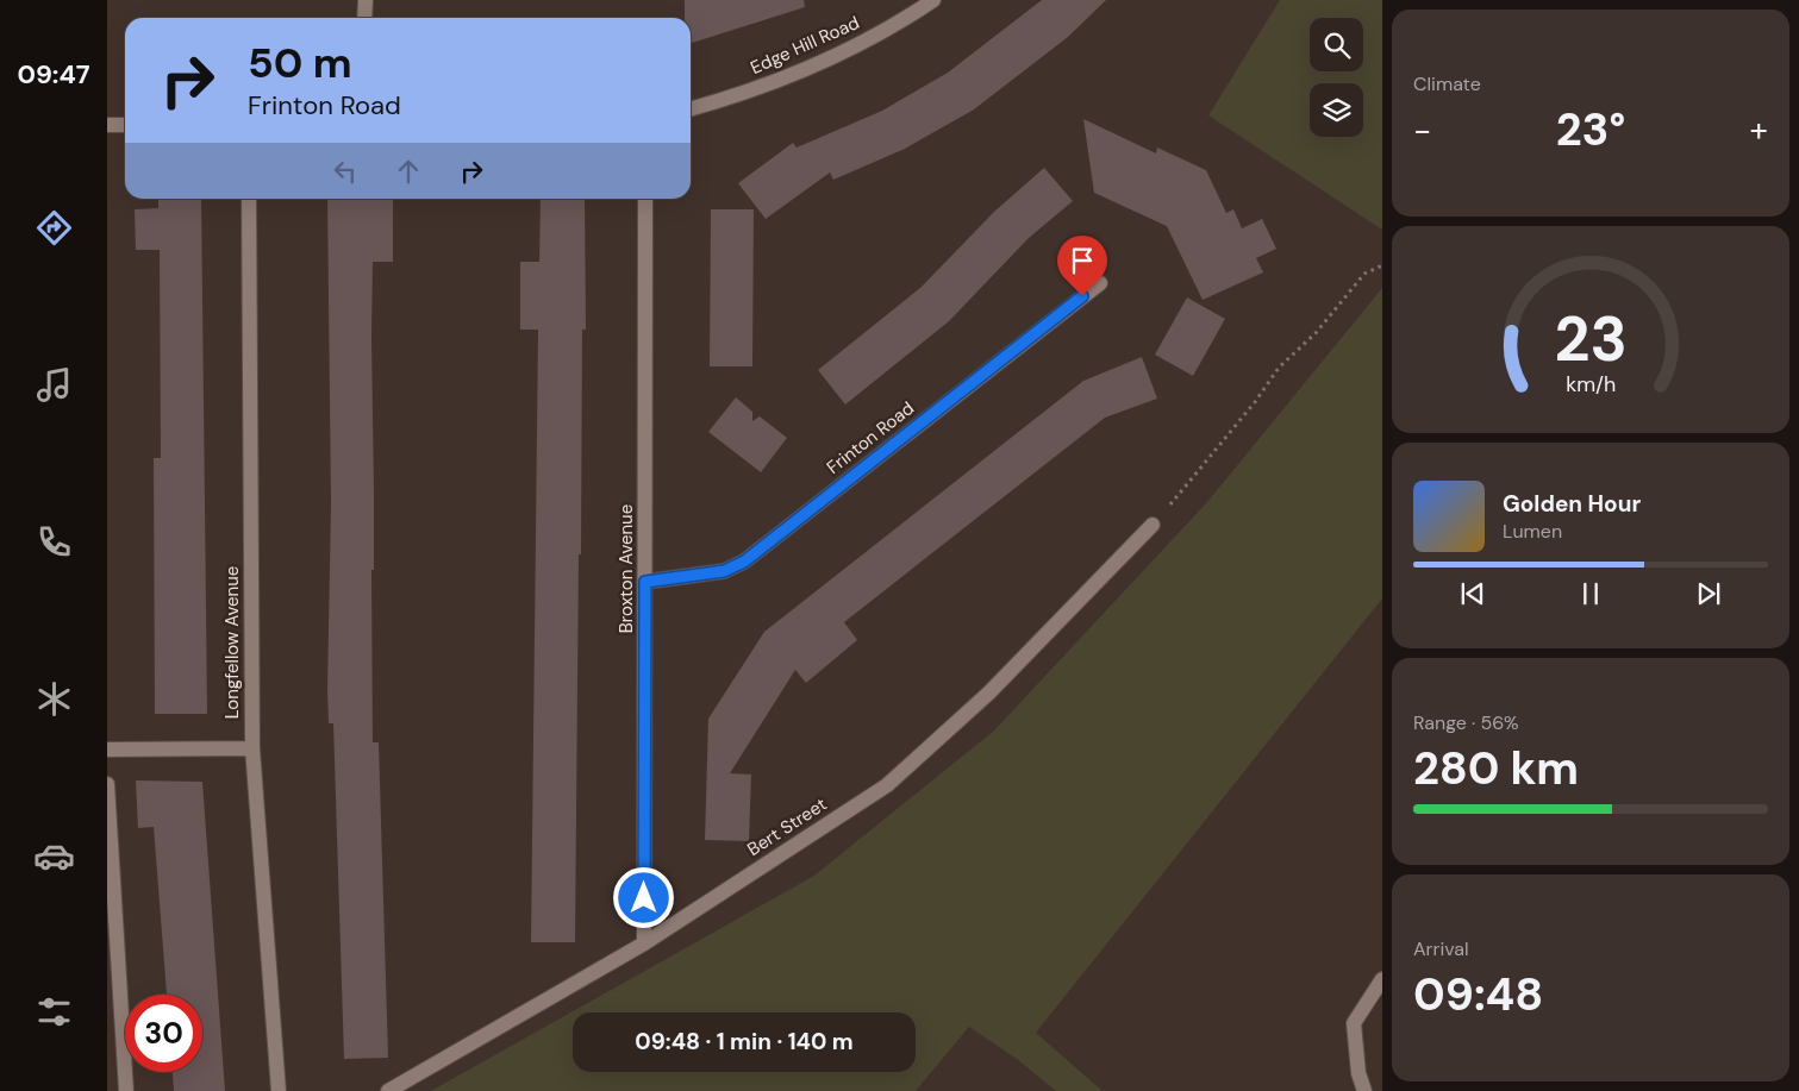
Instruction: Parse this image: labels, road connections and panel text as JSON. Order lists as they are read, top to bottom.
{
  "streets": {
    "street": [
      "Edge Hill Road",
      "Frinton Road",
      "Broxton Avenue",
      "Longfellow Avenue",
      "Bert Street"
    ]
  },
  "crossings": [
    ["Frinton Road", "Broxton Avenue"],
    ["Broxton Avenue", "Bert Street"]
  ],
  "page": {
    "tabs": "09:47",
    "tile": [
      "Climate",
      ["Range · 56%", "280 km"],
      ["Arrival", "09:48"]
    ],
    "turn": ["50 m", "Frinton Road"],
    "heat": ["−", "23°", "+"],
    "song": ["Golden Hour", "Lumen"],
    "limit": "30",
    "trip": "09:48 · 1 min · 140 m",
    "gauge": ["23", "km/h"]
  }
}
